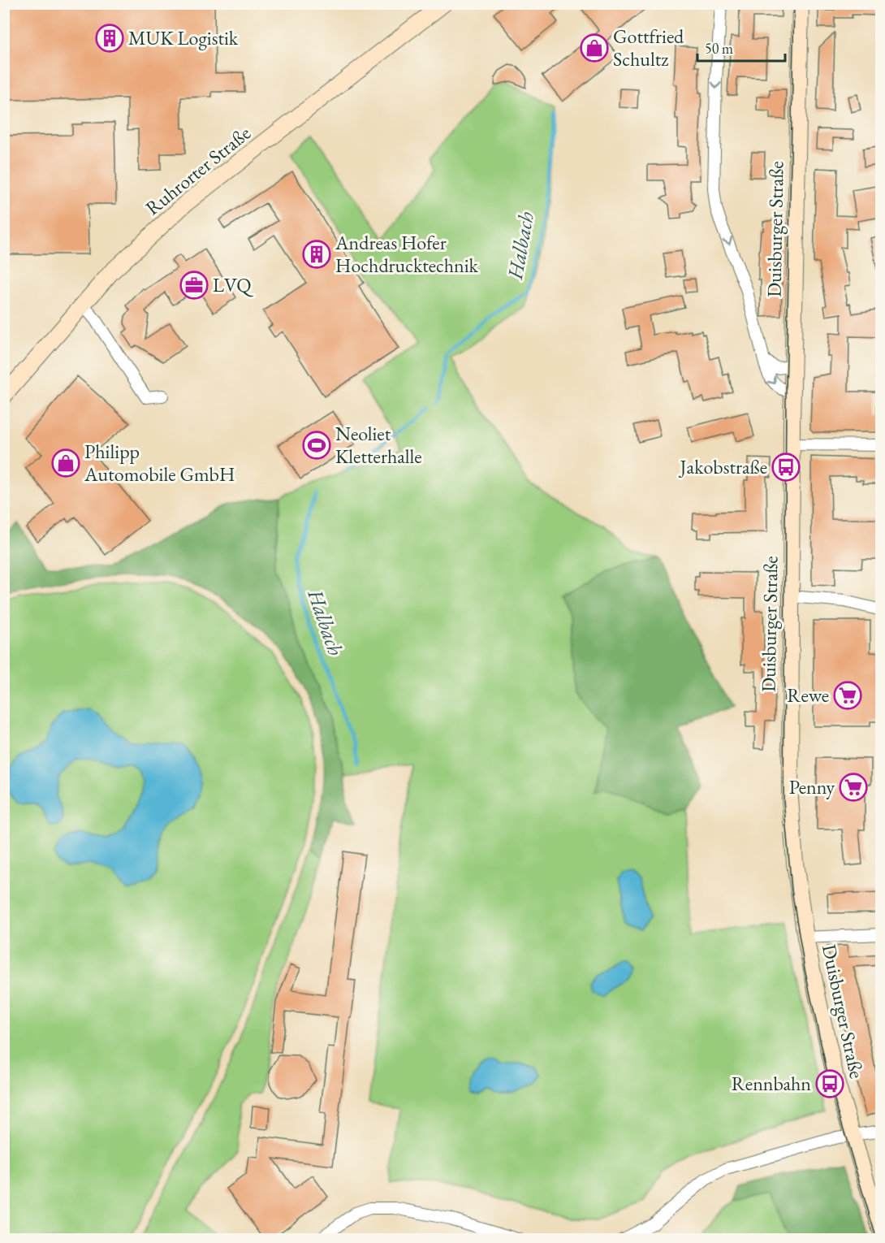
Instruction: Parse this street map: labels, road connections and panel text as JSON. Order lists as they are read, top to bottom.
{
  "streets": {
    "main road": ["Ruhrorter Straße", "Duisburger Straße"]
  },
  "water": ["Halbach"],
  "places": {
    "building": ["MUK Logistik", "Andreas Hofer Hochdrucktechnik"],
    "shop": ["Gottfried Schultz", "Philipp Automobile GmbH"],
    "office": ["LVQ"],
    "sports": ["Neoliet Kletterhalle"],
    "bus stop": ["Jakobstraße", "Rennbahn"],
    "supermarket": ["Rewe", "Penny"]
  },
  "scale_bar": "50 m"
}
